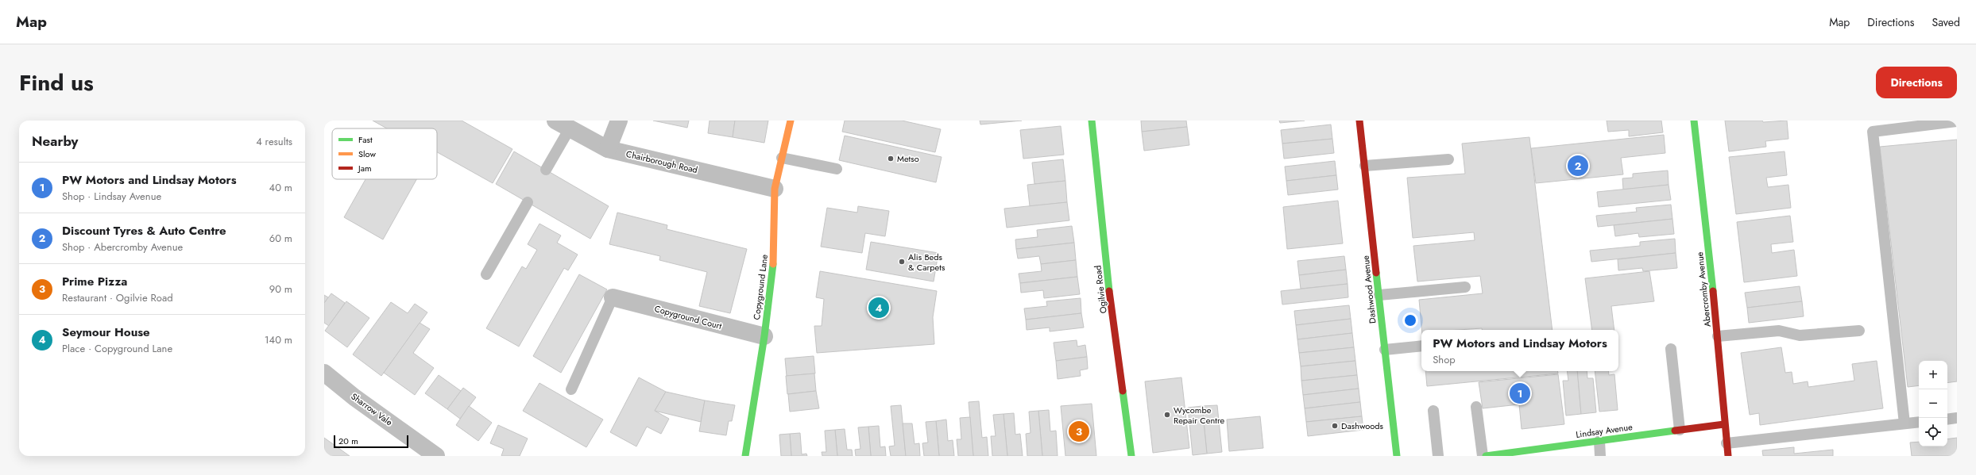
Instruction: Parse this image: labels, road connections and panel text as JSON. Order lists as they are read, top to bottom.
{
  "streets": {
    "street": [
      "Chairborough Road",
      "Copyground Lane",
      "Ogilvie Road",
      "Dashwood Avenue",
      "Abercromby Avenue",
      "Copyground Court",
      "Sharrow Vale",
      "Lindsay Avenue"
    ]
  },
  "crossings": [
    ["Chairborough Road", "Copyground Lane"],
    ["Copyground Lane", "Copyground Court"],
    ["Abercromby Avenue", "Lindsay Avenue"]
  ],
  "places": [
    "Metso",
    "Alis Beds & Carpets",
    "Wycombe Repair Centre",
    "Dashwoods"
  ],
  "legend": ["Fast", "Slow", "Jam"],
  "scale_bar": "20 m",
  "page": {
    "header": "Map",
    "nav": ["Map", "Directions", "Saved"],
    "title": "Find us",
    "buttons": "Directions",
    "heading": ["Nearby", "4 results"],
    "pins": [
      "2",
      "4",
      "1",
      "3"
    ],
    "list": [
      {
        "mark": "1",
        "name": "PW Motors and Lindsay Motors",
        "note": "Shop · Lindsay Avenue",
        "value": "40 m"
      },
      {
        "mark": "2",
        "name": "Discount Tyres & Auto Centre",
        "note": "Shop · Abercromby Avenue",
        "value": "60 m"
      },
      {
        "mark": "3",
        "name": "Prime Pizza",
        "note": "Restaurant · Ogilvie Road",
        "value": "90 m"
      },
      {
        "mark": "4",
        "name": "Seymour House",
        "note": "Place · Copyground Lane",
        "value": "140 m"
      }
    ],
    "popup": ["PW Motors and Lindsay Motors", "Shop"],
    "map_buttons": ["+", "−"],
    "scale": "20 m"
  }
}
